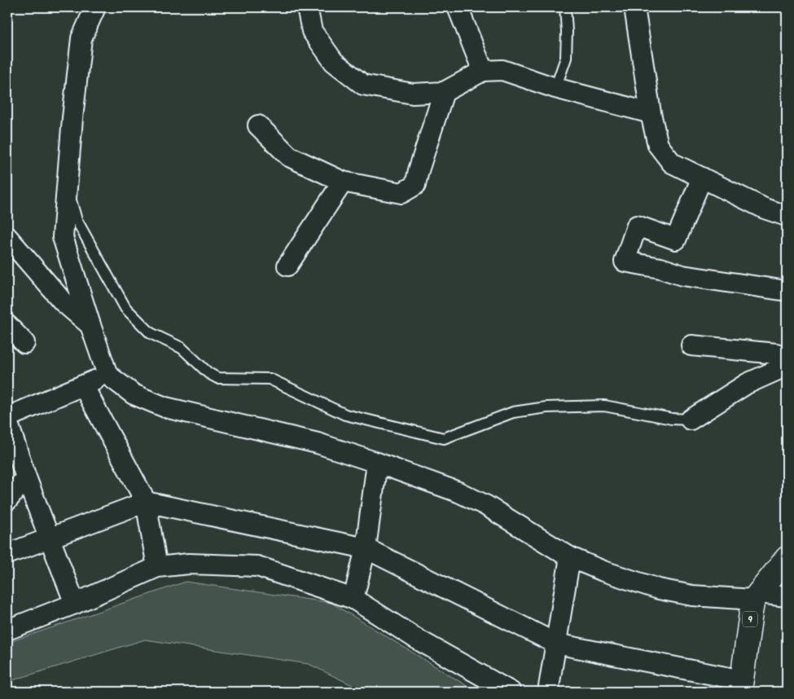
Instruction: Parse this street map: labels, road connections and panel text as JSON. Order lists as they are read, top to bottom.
{
  "streets": {
    "main road": ["9"]
  }
}
